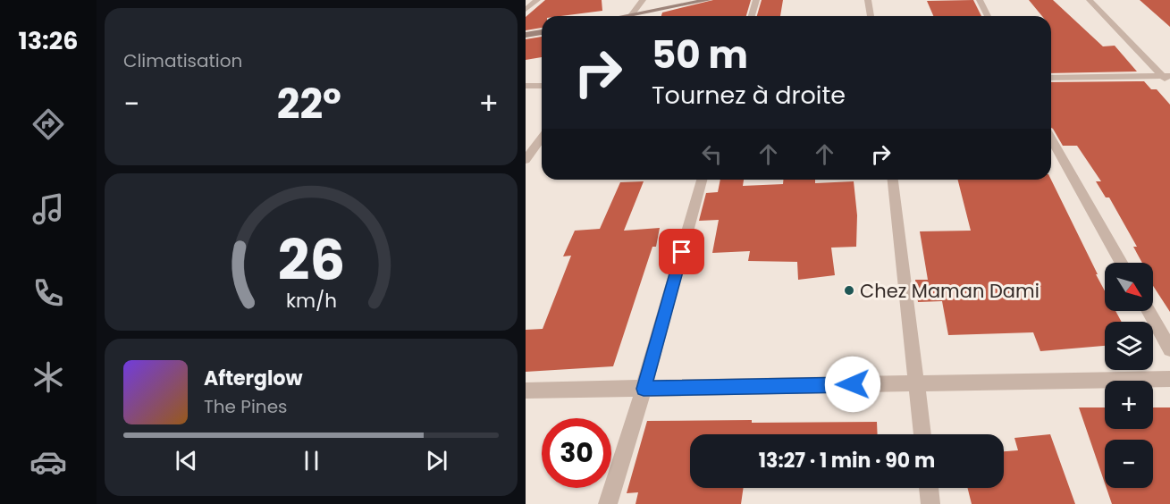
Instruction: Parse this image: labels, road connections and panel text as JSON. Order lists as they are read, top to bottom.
{
  "places": ["Chez Maman Dami"],
  "north": "bottom right",
  "page": {
    "tabs": "13:26",
    "tile": "Climatisation",
    "turn": ["50 m", "Tournez à droite"],
    "heat": ["−", "22°", "+"],
    "map_buttons": ["+", "−"],
    "song": ["Afterglow", "The Pines"],
    "limit": "30",
    "trip": "13:27 · 1 min · 90 m",
    "gauge": ["26", "km/h"]
  }
}
